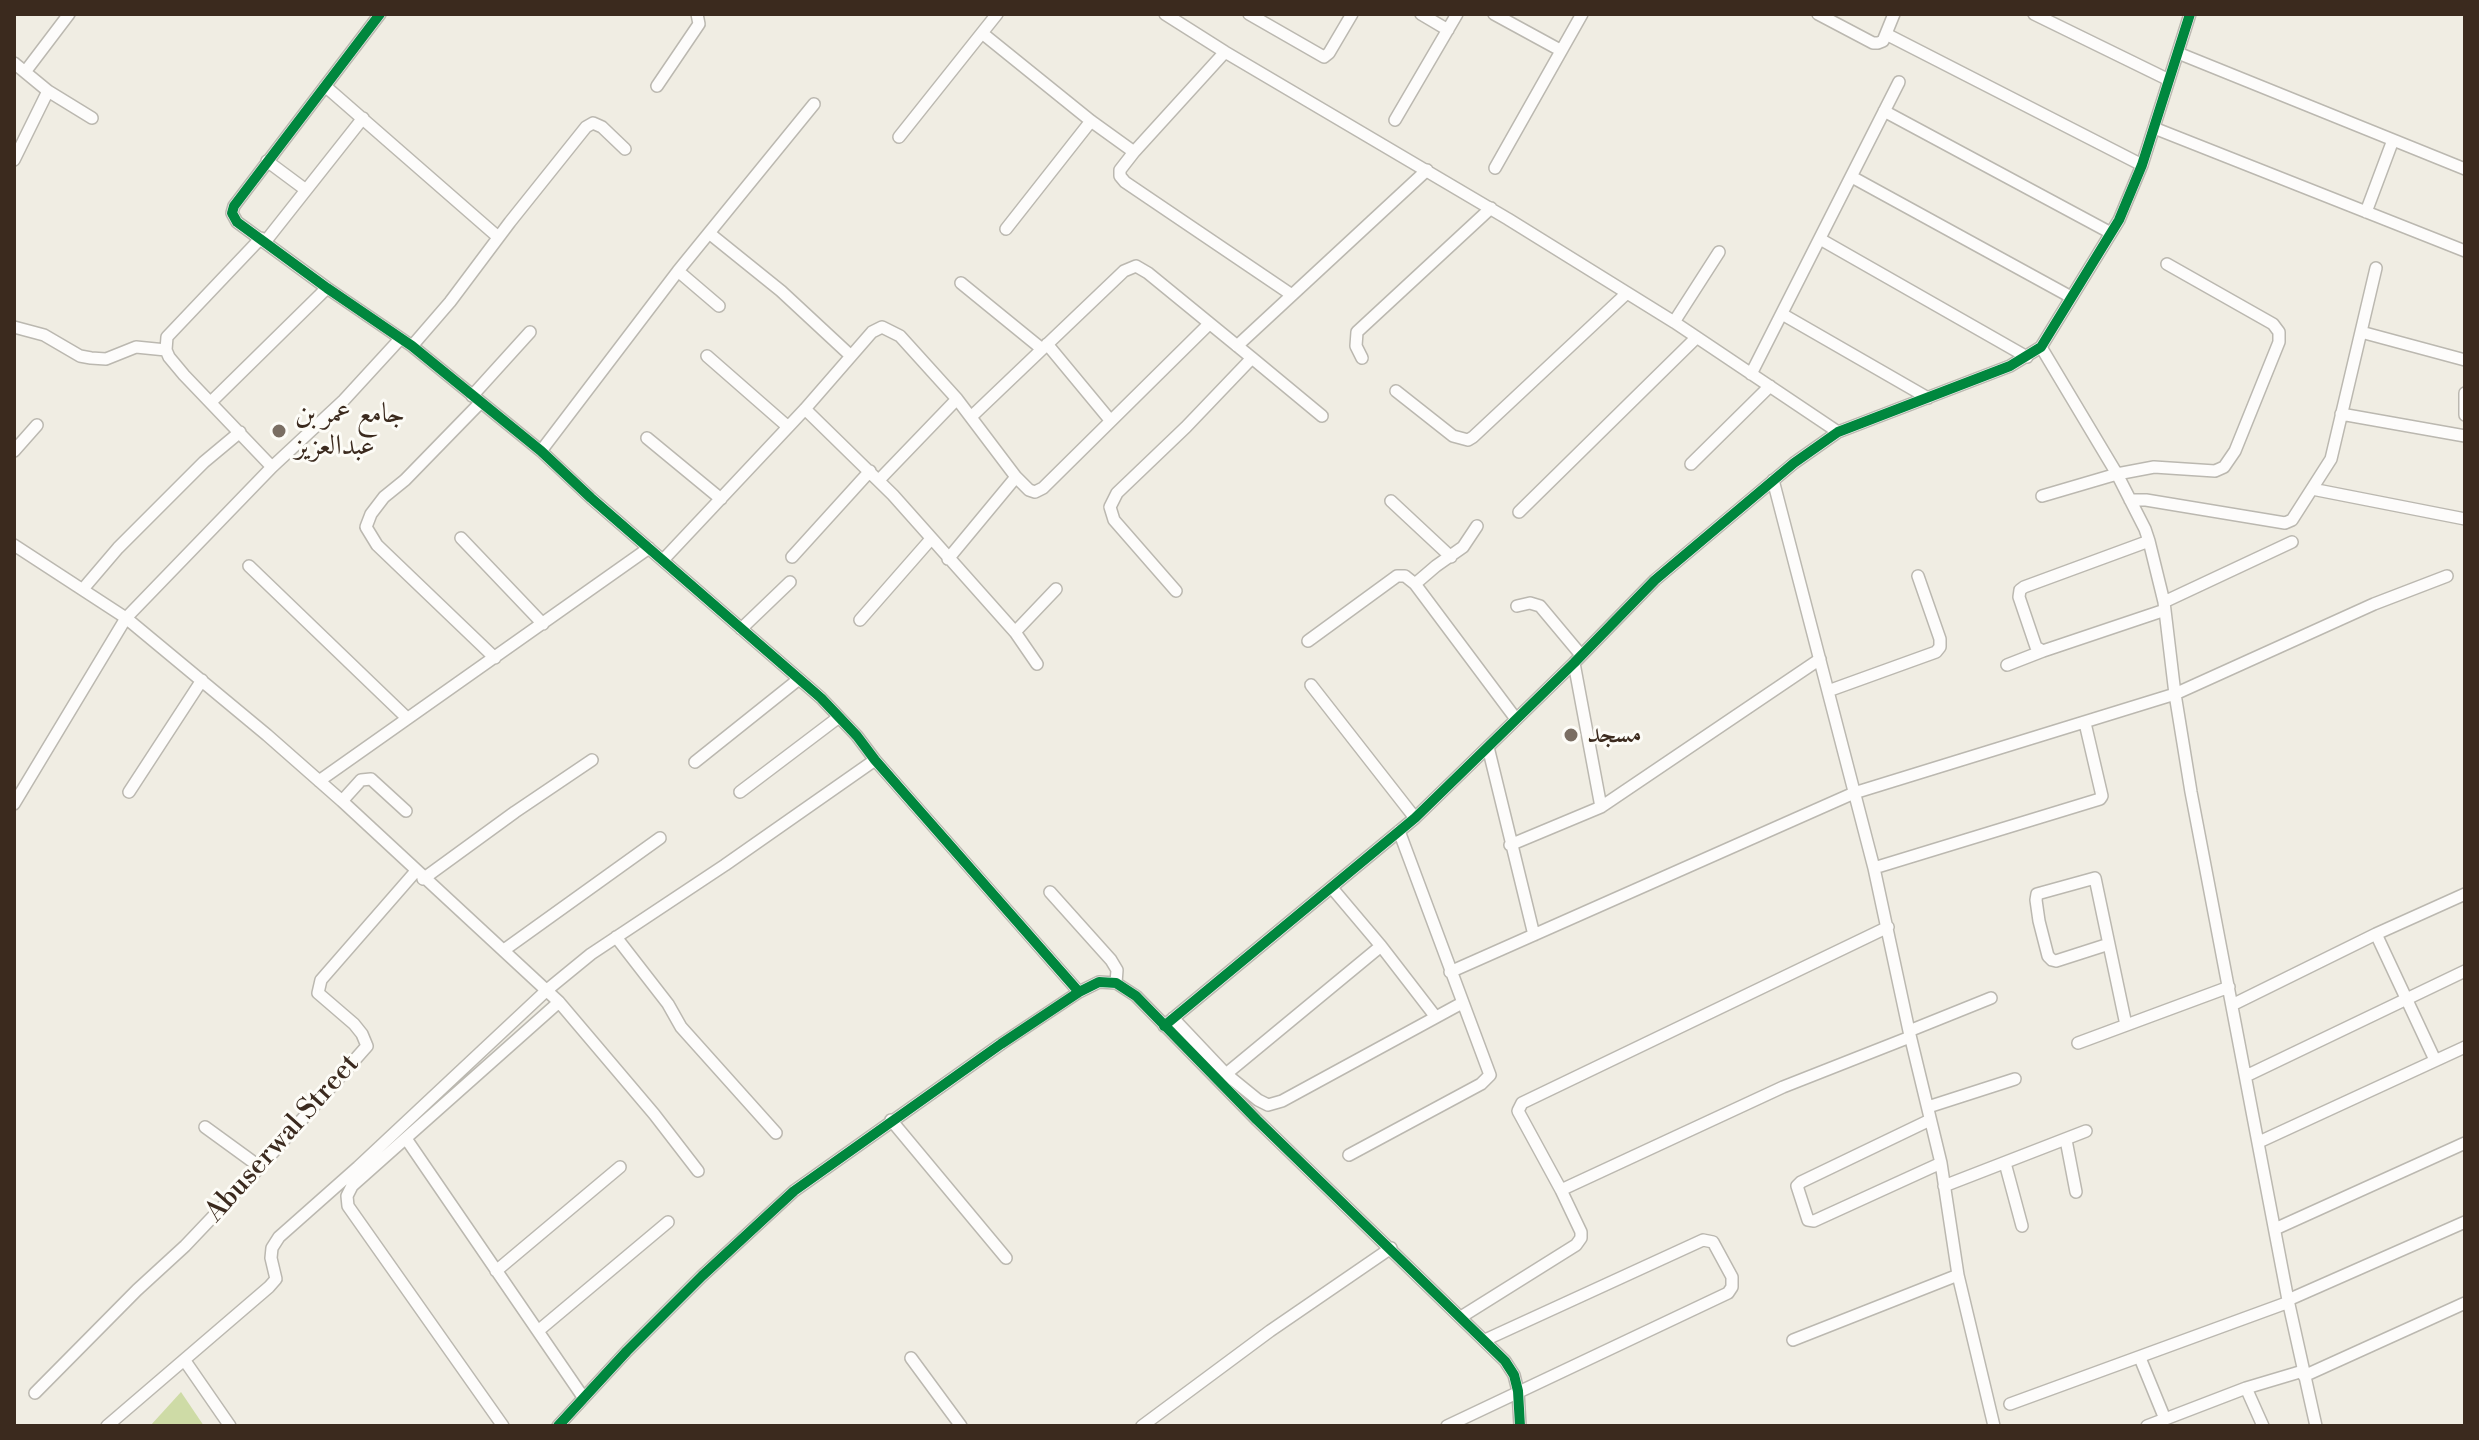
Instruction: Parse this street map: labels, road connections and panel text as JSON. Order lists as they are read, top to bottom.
{
  "streets": {
    "street": ["Abuserwal Street"]
  },
  "places": ["جامع عمر بن عبدالعزيز", "مسجد"]
}
